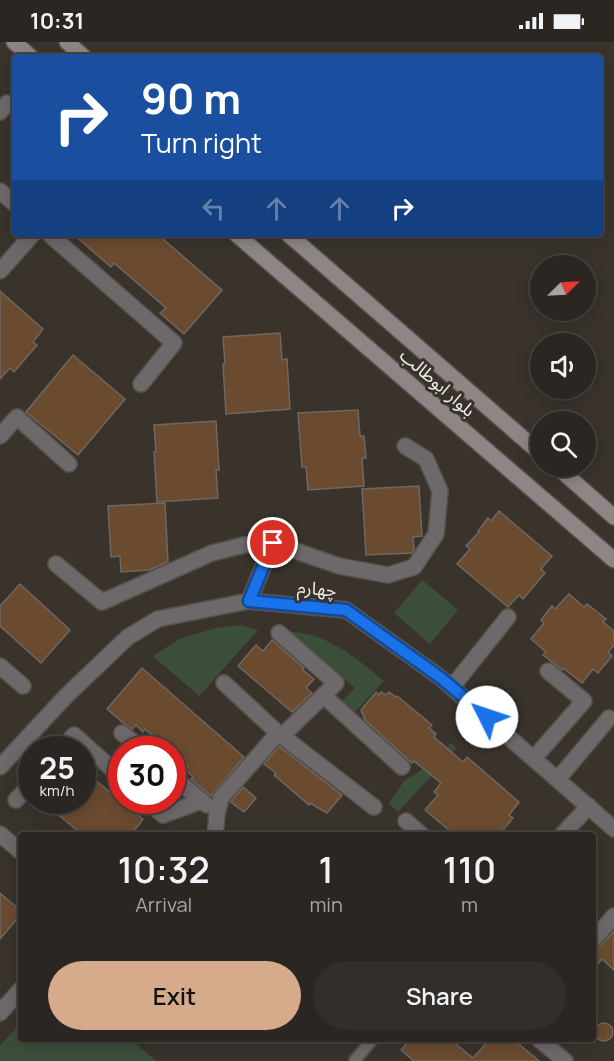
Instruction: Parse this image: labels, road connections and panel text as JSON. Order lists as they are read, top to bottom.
{
  "streets": {
    "main road": ["بلوار ابوطالب"],
    "street": ["چهارم"]
  },
  "north": "top right",
  "page": {
    "status": "10:31",
    "turn": ["90 m", "Turn right"],
    "speed": "25 km/h",
    "limit": "30",
    "eta": [
      "10:32",
      "Arrival",
      "1",
      "min",
      "110",
      "m"
    ],
    "buttons": ["Exit", "Share"]
  }
}
